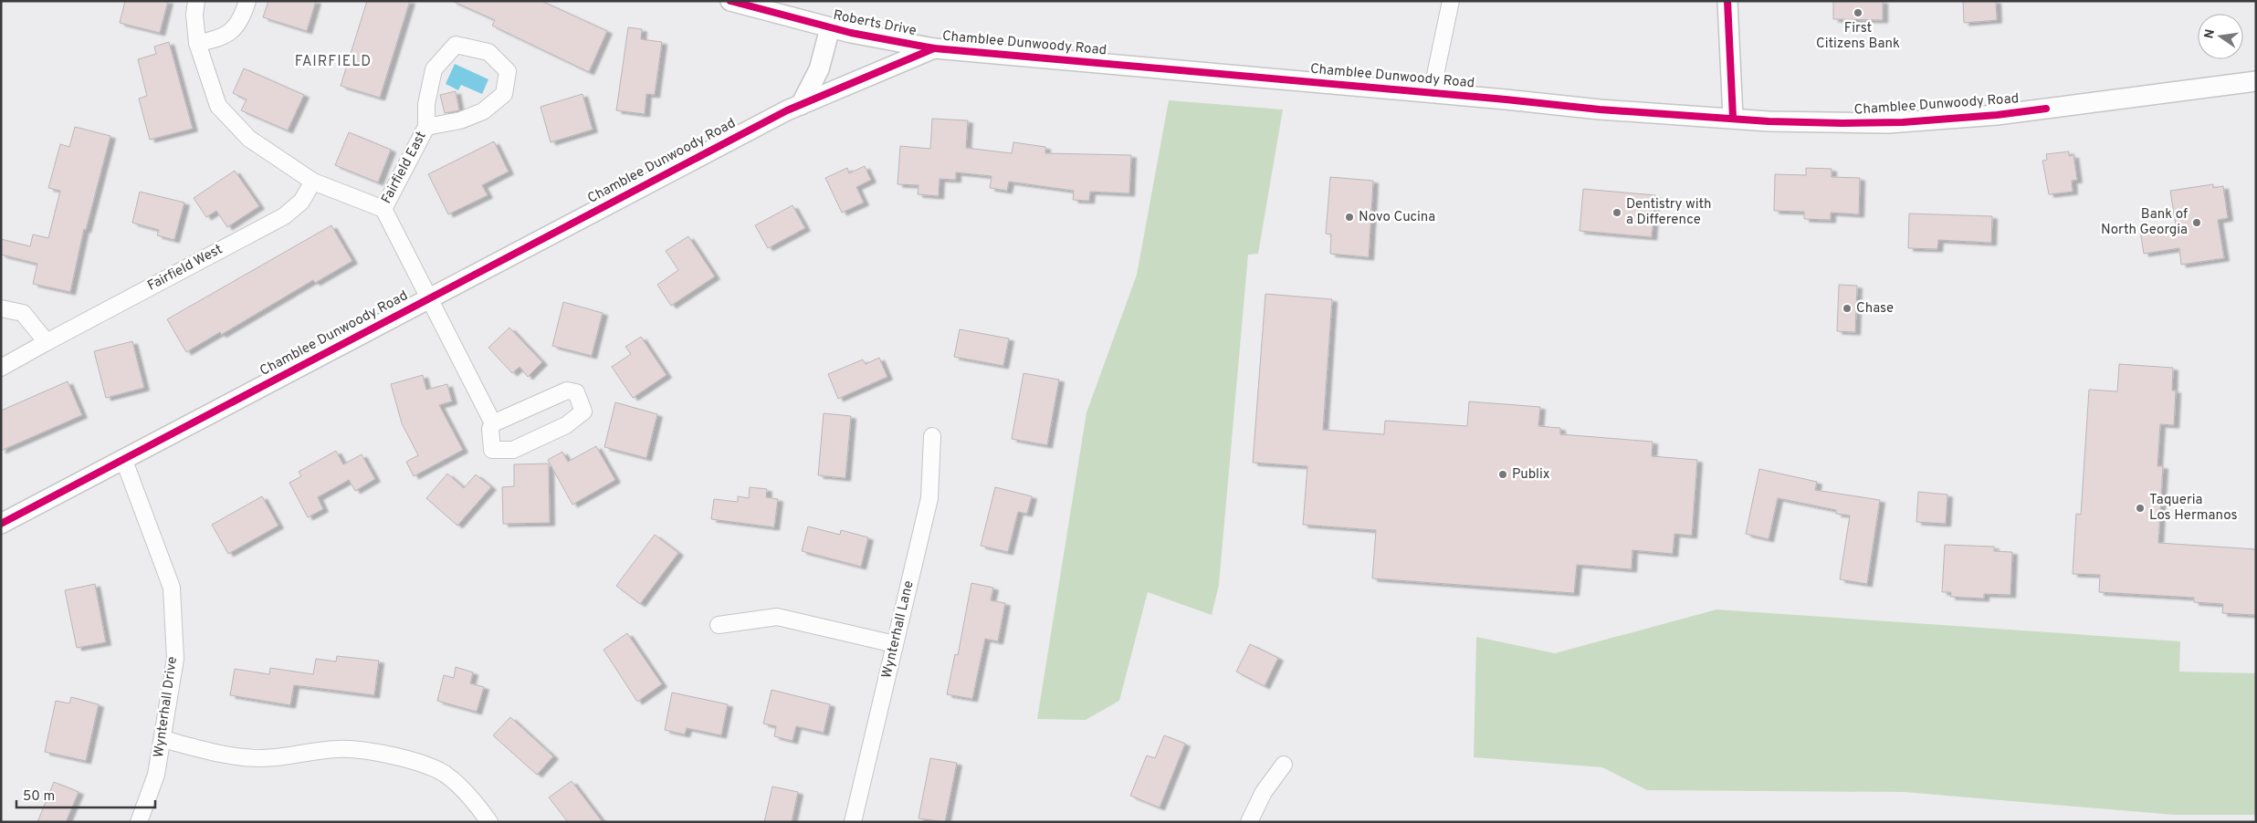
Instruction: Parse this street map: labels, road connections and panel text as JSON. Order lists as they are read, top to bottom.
{
  "streets": {
    "street": [
      "Roberts Drive",
      "Chamblee Dunwoody Road",
      "Fairfield East",
      "Fairfield West",
      "Wynterhall Lane",
      "Wynterhall Drive"
    ]
  },
  "crossings": [
    ["Roberts Drive", "Chamblee Dunwoody Road"],
    ["Chamblee Dunwoody Road", "Wynterhall Drive"]
  ],
  "districts": ["FAIRFIELD"],
  "places": [
    "First Citizens Bank",
    "Dentistry with a Difference",
    "Novo Cucina",
    "Bank of North Georgia",
    "Chase",
    "Publix",
    "Taqueria Los Hermanos"
  ],
  "scale_bar": "50 m",
  "north": "left"
}
